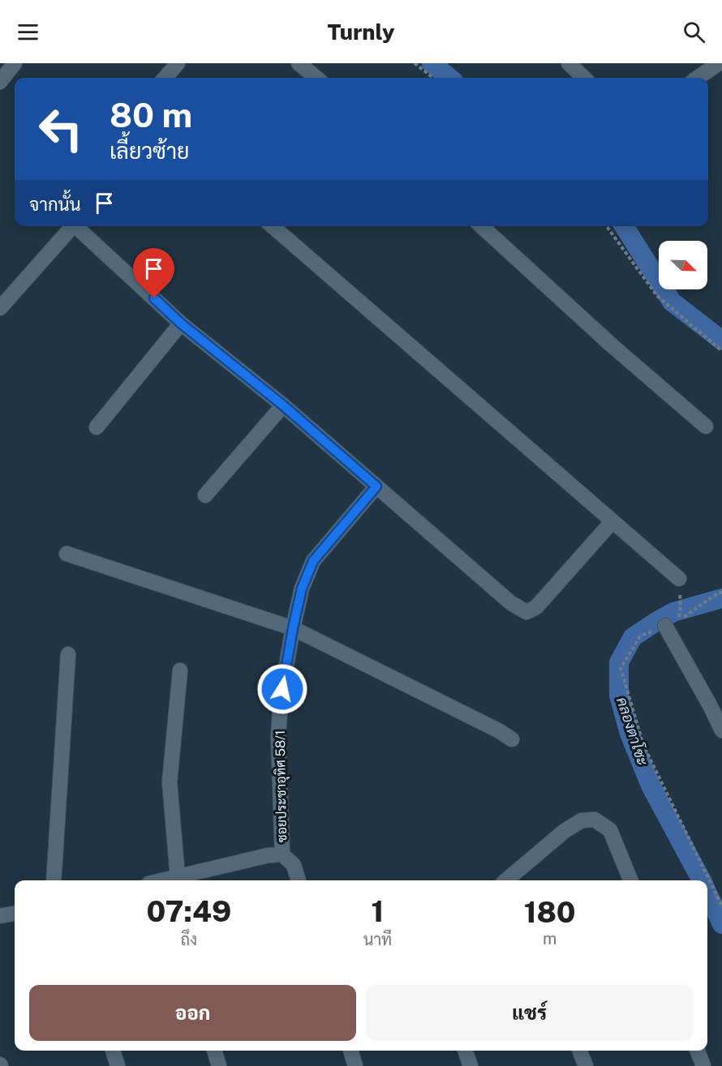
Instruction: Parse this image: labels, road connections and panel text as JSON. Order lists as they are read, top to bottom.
{
  "streets": {
    "street": ["ซอยประชาอุทิศ 58/1"]
  },
  "water": ["คลองตาโซะ"],
  "north": "bottom right",
  "page": {
    "header": "Turnly",
    "turn": ["80 m", "เลี้ยวซ้าย"],
    "then": "จากนั้น",
    "eta": [
      "07:49",
      "ถึง",
      "1",
      "นาที",
      "180",
      "m"
    ],
    "buttons": ["ออก", "แชร์"]
  }
}
